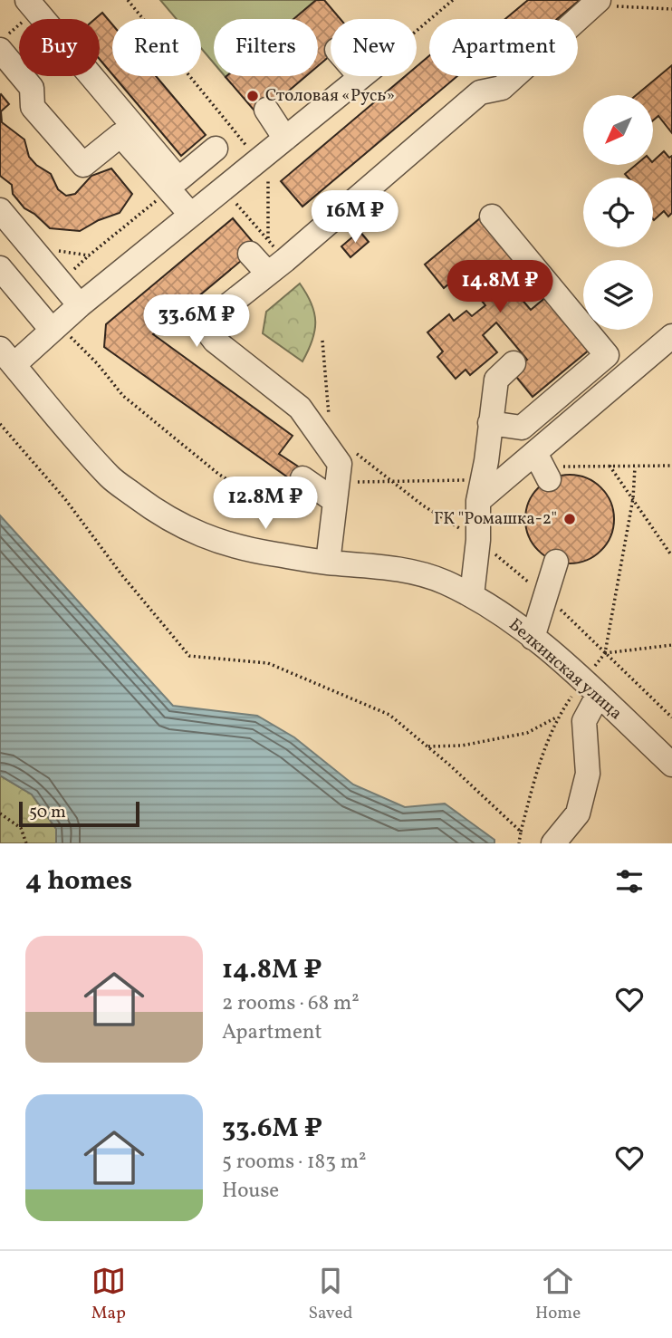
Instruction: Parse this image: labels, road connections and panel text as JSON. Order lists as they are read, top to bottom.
{
  "streets": {
    "street": ["Белкинская улица"]
  },
  "places": ["Столовая «Русь»", "ГК \"Ромашка-2\""],
  "scale_bar": "50 m",
  "north": "bottom left",
  "page": {
    "chip": [
      "Buy",
      "Rent",
      "Filters",
      "New",
      "Apartment"
    ],
    "price": [
      "16M ₽",
      "14.8M ₽",
      "33.6M ₽",
      "12.8M ₽"
    ],
    "scale": "50 m",
    "heading": "4 homes",
    "list": [
      {
        "name": "14.8M ₽",
        "note": "2 rooms · 68 m² · Apartment"
      },
      {
        "name": "33.6M ₽",
        "note": "5 rooms · 183 m² · House"
      }
    ],
    "tabs": ["Map", "Saved", "Home"]
  }
}
